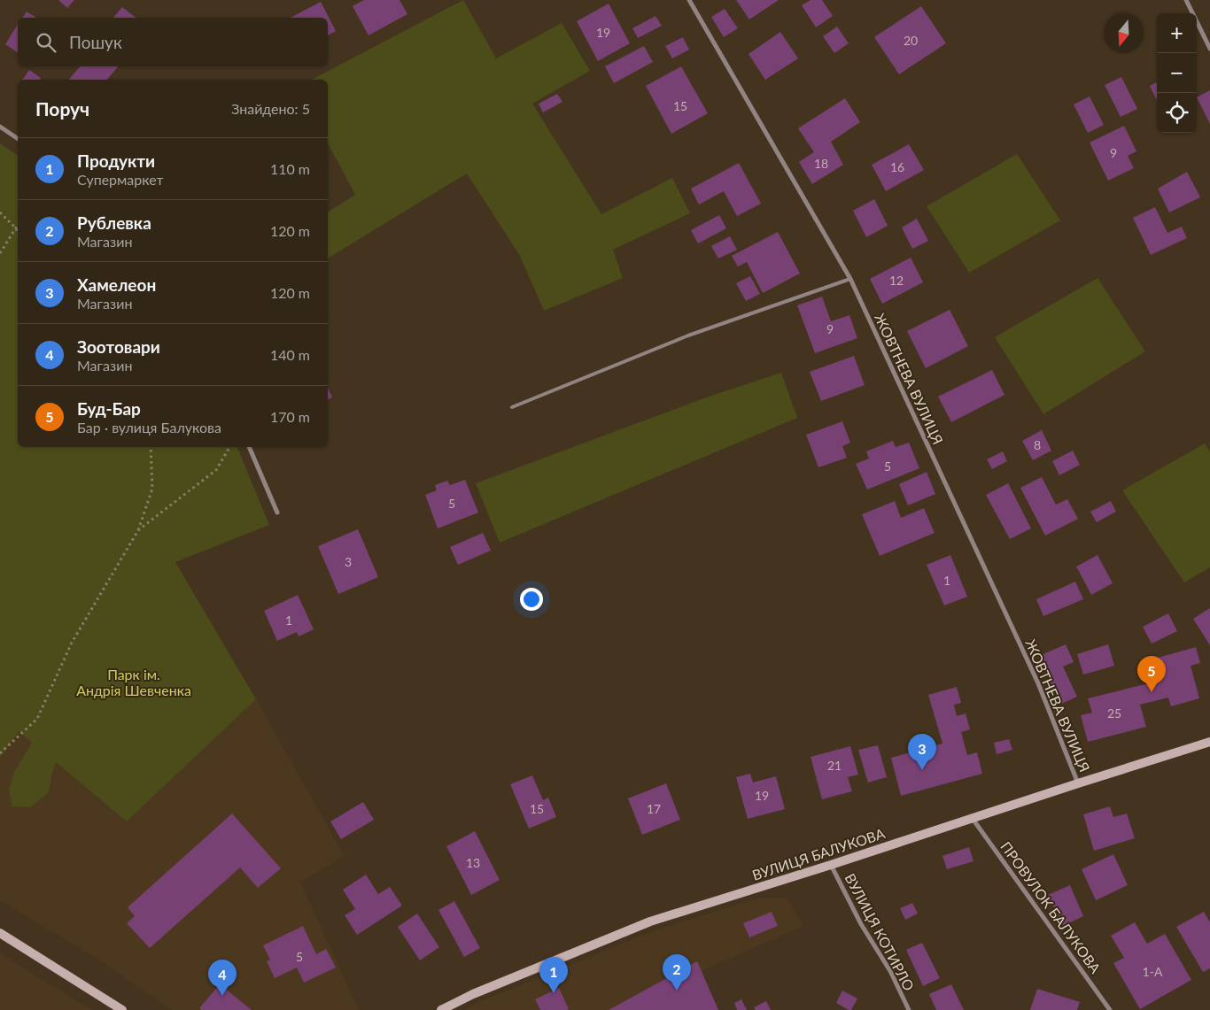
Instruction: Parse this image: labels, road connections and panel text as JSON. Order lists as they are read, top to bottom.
{
  "streets": {
    "main road": ["ВУЛИЦЯ БАЛУКОВА"],
    "street": ["ЖОВТНЕВА ВУЛИЦЯ", "ПРОВУЛОК БАЛУКОВА", "ВУЛИЦЯ КОТИРЛО"]
  },
  "crossings": [
    ["ЖОВТНЕВА ВУЛИЦЯ", "ВУЛИЦЯ БАЛУКОВА"],
    ["ВУЛИЦЯ БАЛУКОВА", "ПРОВУЛОК БАЛУКОВА"],
    ["ВУЛИЦЯ БАЛУКОВА", "ВУЛИЦЯ КОТИРЛО"]
  ],
  "parks": ["Парк ім. Андрія Шевченка"],
  "house_numbers": [
    "19",
    "20",
    "15",
    "9",
    "18",
    "16",
    "12",
    "9",
    "8",
    "5",
    "5",
    "3",
    "1",
    "1",
    "25",
    "21",
    "19",
    "15",
    "17",
    "13",
    "5",
    "1-А"
  ],
  "north": "bottom",
  "page": {
    "map_buttons": ["+", "−"],
    "search": "Пошук",
    "heading": ["Поруч", "Знайдено: 5"],
    "list": [
      {
        "mark": "1",
        "name": "Продукти",
        "note": "Супермаркет",
        "value": "110 m"
      },
      {
        "mark": "2",
        "name": "Рублевка",
        "note": "Магазин",
        "value": "120 m"
      },
      {
        "mark": "3",
        "name": "Хамелеон",
        "note": "Магазин",
        "value": "120 m"
      },
      {
        "mark": "4",
        "name": "Зоотовари",
        "note": "Магазин",
        "value": "140 m"
      },
      {
        "mark": "5",
        "name": "Буд-Бар",
        "note": "Бар · вулиця Балукова",
        "value": "170 m"
      }
    ],
    "pins": [
      "5",
      "3",
      "2",
      "1",
      "4"
    ]
  }
}
